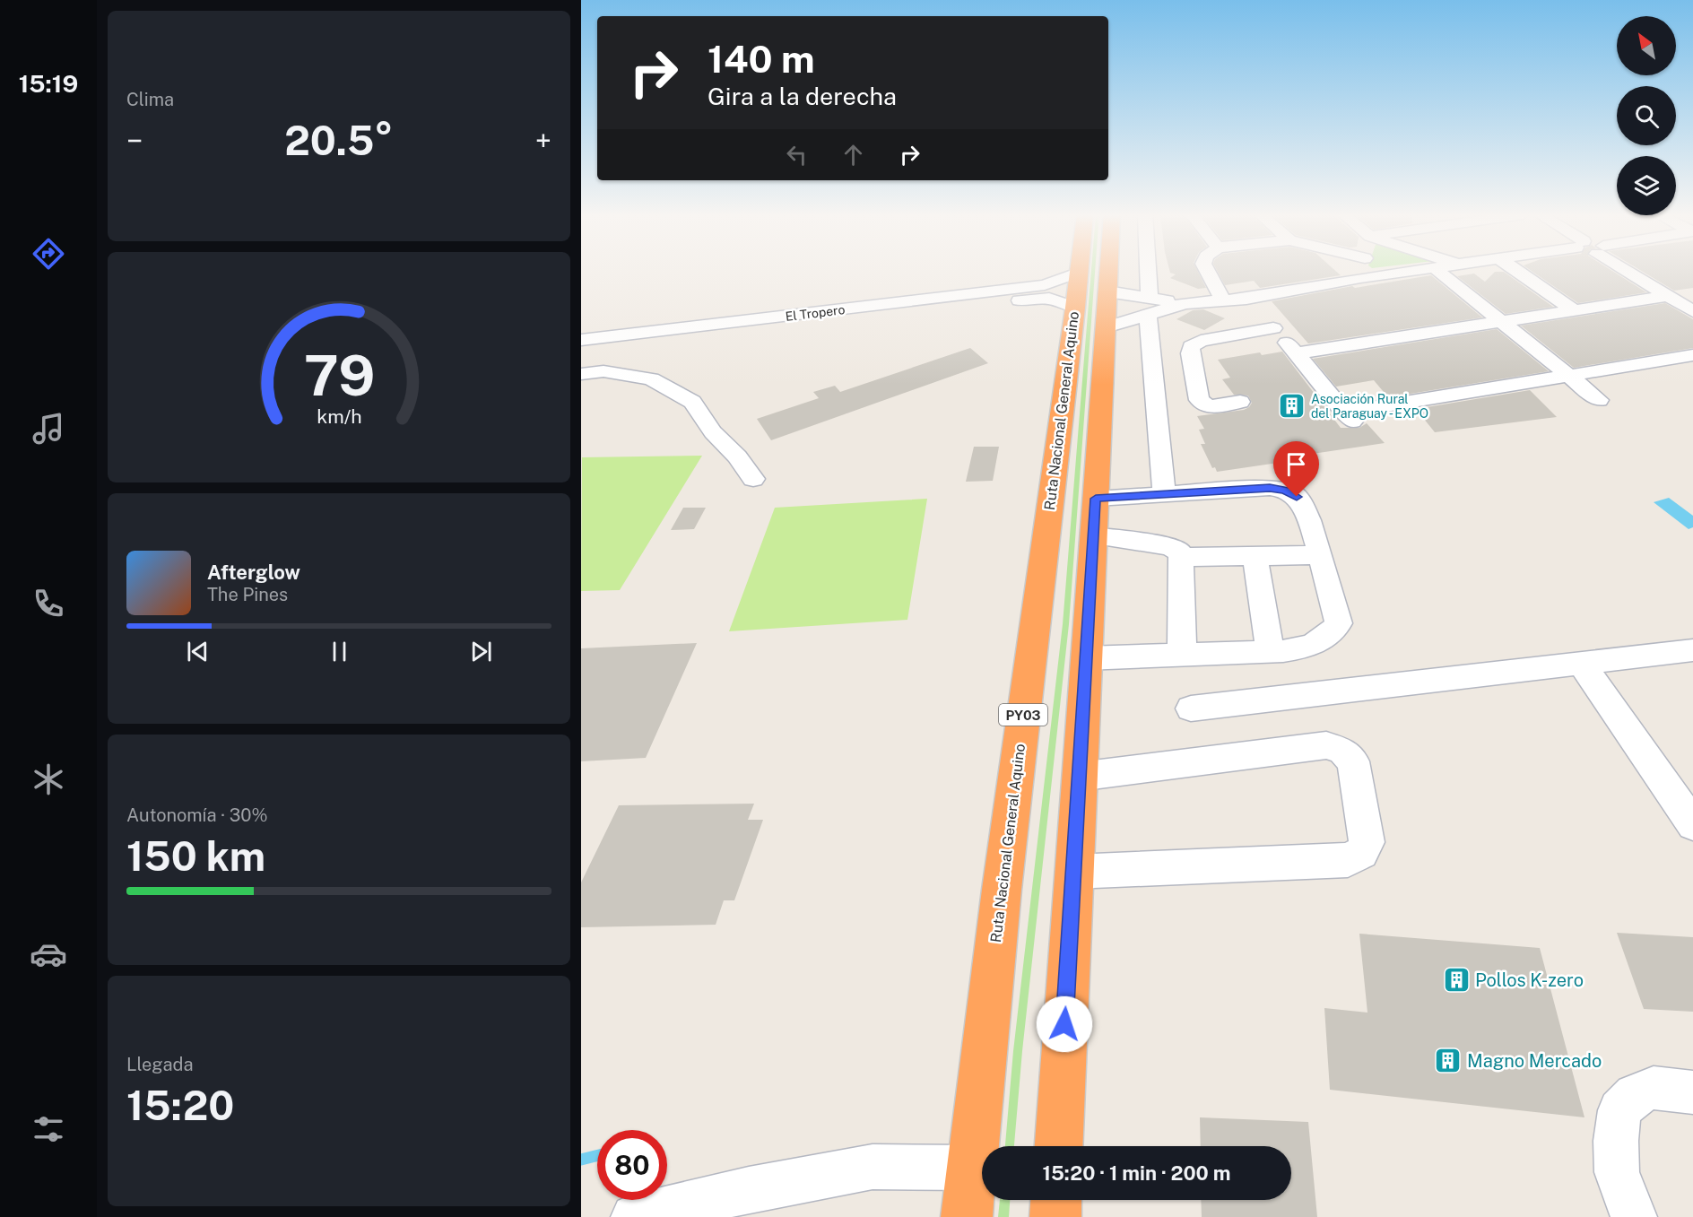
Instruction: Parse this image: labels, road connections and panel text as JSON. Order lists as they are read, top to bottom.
{
  "streets": {
    "highway": ["Ruta Nacional General Aquino", "PY03"],
    "street": ["El Tropero"]
  },
  "crossings": [
    ["El Tropero", "Ruta Nacional General Aquino"]
  ],
  "places": {
    "building": ["Asociación Rural del Paraguay - EXPO", "Pollos K-zero", "Magno Mercado"]
  },
  "north": "top left",
  "page": {
    "tabs": "15:19",
    "tile": [
      "Clima",
      ["Autonomía · 30%", "150 km"],
      ["Llegada", "15:20"]
    ],
    "turn": ["140 m", "Gira a la derecha"],
    "heat": ["−", "20.5°", "+"],
    "song": ["Afterglow", "The Pines"],
    "limit": "80",
    "trip": "15:20 · 1 min · 200 m",
    "gauge": ["79", "km/h"]
  }
}
